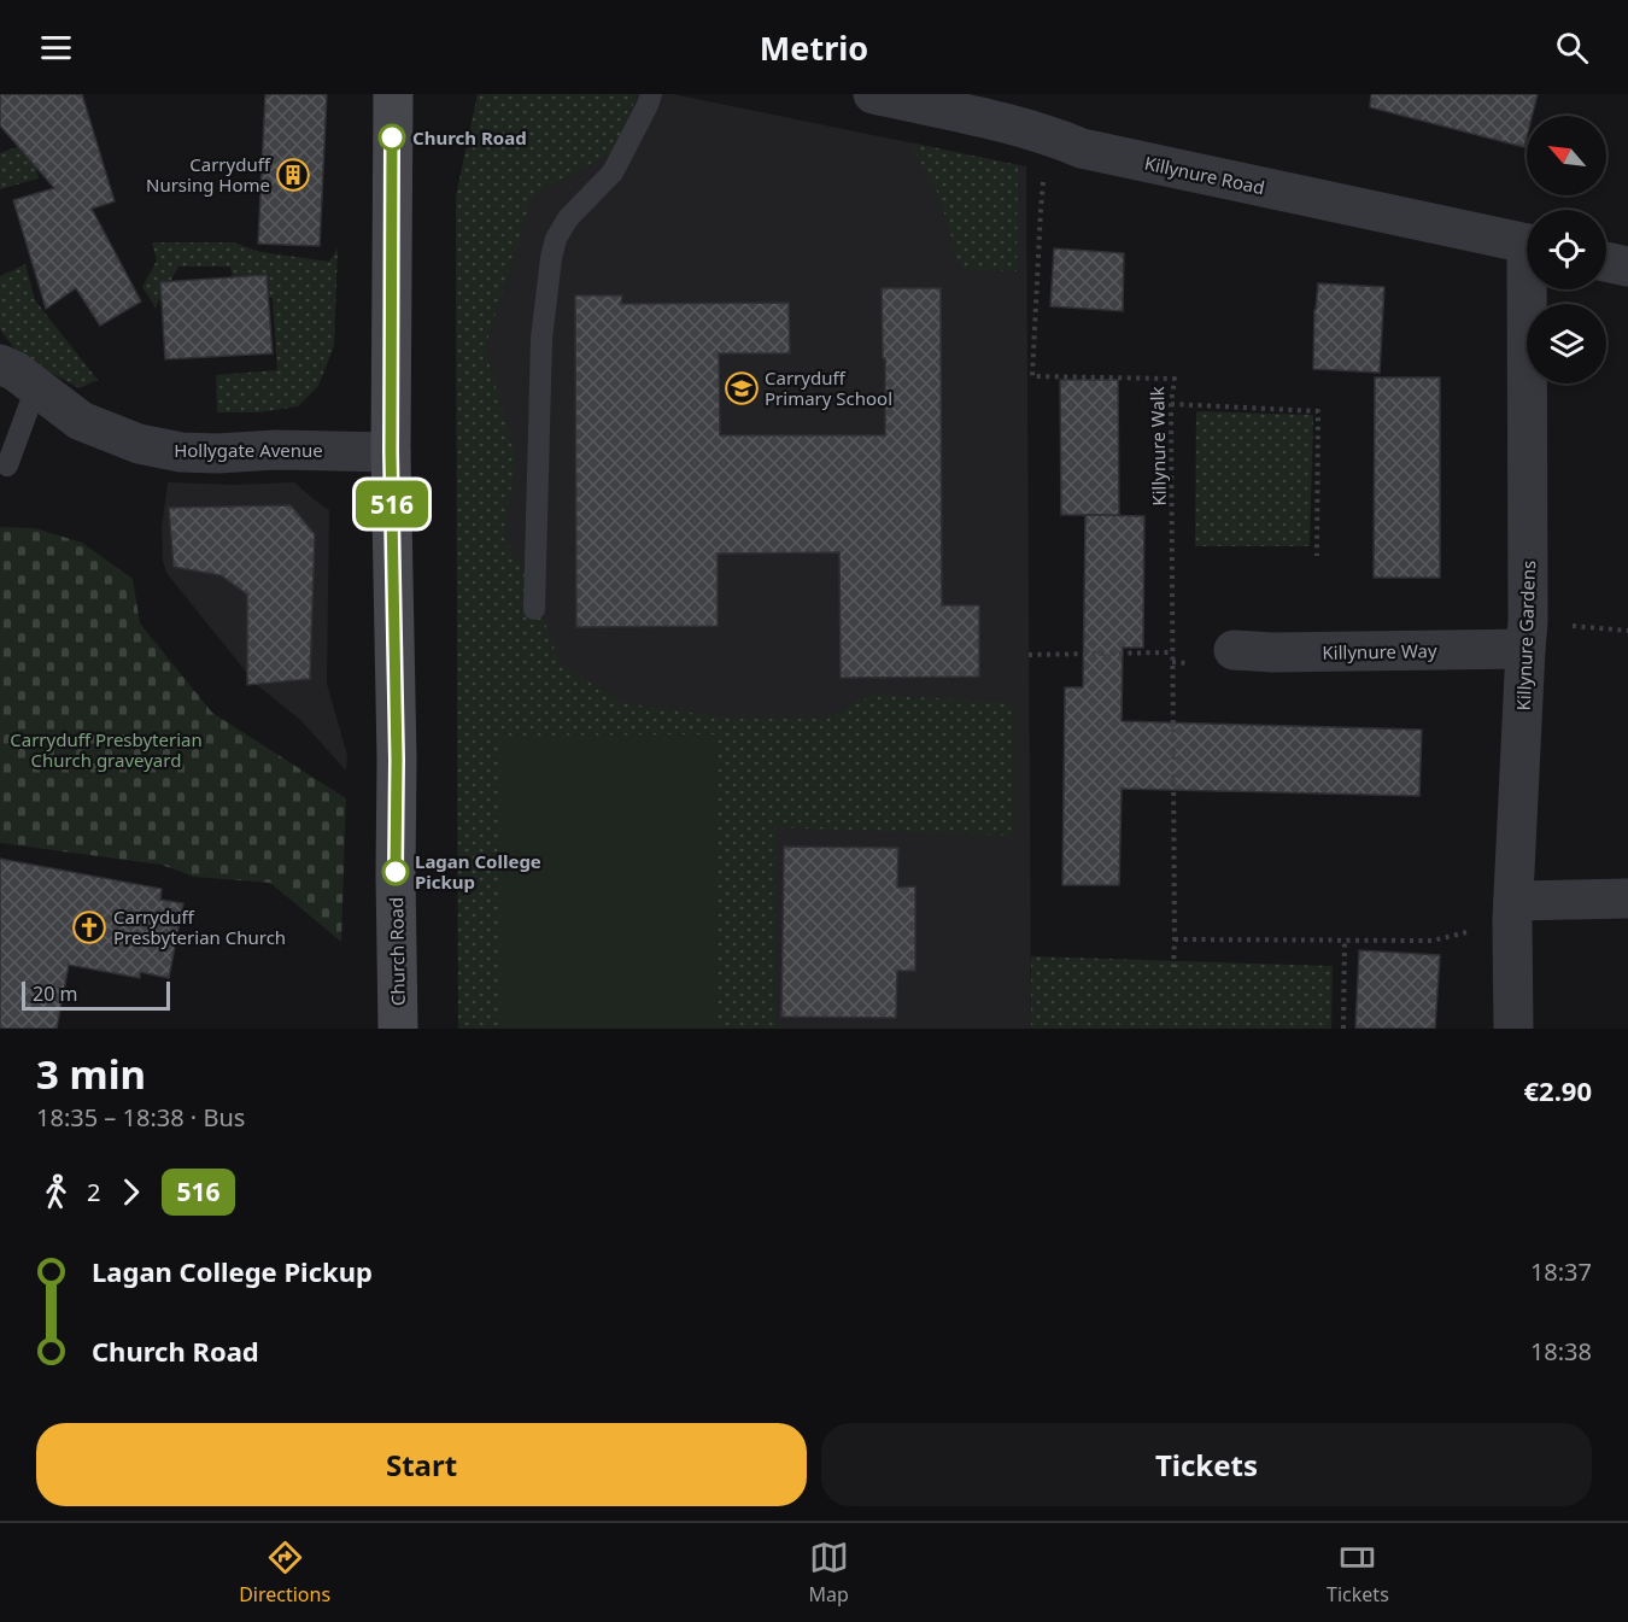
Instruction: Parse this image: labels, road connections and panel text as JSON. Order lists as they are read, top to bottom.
{
  "streets": {
    "main road": ["Church Road"],
    "street": [
      "Killynure Road",
      "Hollygate Avenue",
      "Killynure Gardens",
      "Killynure Way"
    ],
    "path": ["Killynure Walk"]
  },
  "crossings": [
    ["Hollygate Avenue", "Church Road"],
    ["Killynure Gardens", "Killynure Way"]
  ],
  "parks": ["Carryduff Presbyterian Church graveyard"],
  "places": {
    "other": ["Church Road", "Lagan College Pickup"],
    "building": ["Carryduff Nursing Home"],
    "school or university": ["Carryduff Primary School"],
    "church": ["Carryduff Presbyterian Church"]
  },
  "lines": ["bus line 516"],
  "scale_bar": "20 m",
  "north": "top left",
  "page": {
    "header": "Metrio",
    "on_map": "516",
    "scale": "20 m",
    "heading": ["3 min", "18:35 – 18:38 · Bus", "€2.90"],
    "legs": ["2", "516"],
    "list": [
      {
        "name": "Lagan College Pickup",
        "value": "18:37"
      },
      {
        "name": "Church Road",
        "value": "18:38"
      }
    ],
    "buttons": ["Start", "Tickets"],
    "tabs": ["Directions", "Map", "Tickets"]
  }
}
